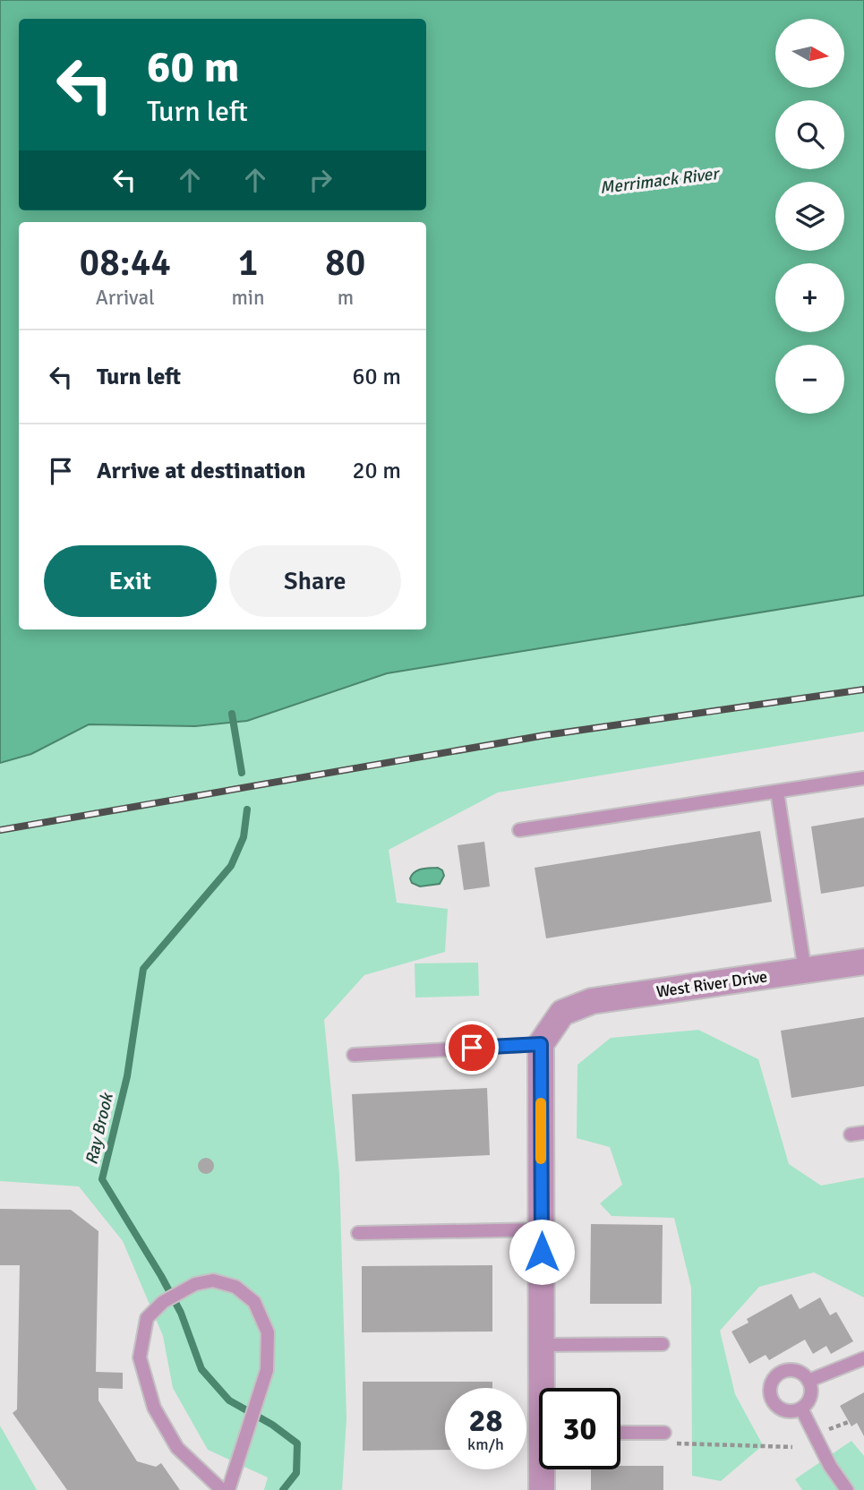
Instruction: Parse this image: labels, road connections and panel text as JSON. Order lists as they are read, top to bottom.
{
  "streets": {
    "street": ["West River Drive"]
  },
  "water": ["Merrimack River", "Ray Brook"],
  "north": "right",
  "page": {
    "map_buttons": ["+", "−"],
    "turn": ["60 m", "Turn left"],
    "eta": [
      "08:44",
      "Arrival",
      "1",
      "min",
      "80",
      "m"
    ],
    "list": [
      {
        "name": "Turn left",
        "value": "60 m"
      },
      {
        "name": "Arrive at destination",
        "value": "20 m"
      }
    ],
    "buttons": ["Exit", "Share"],
    "speed": "28 km/h",
    "limit": "30"
  }
}
